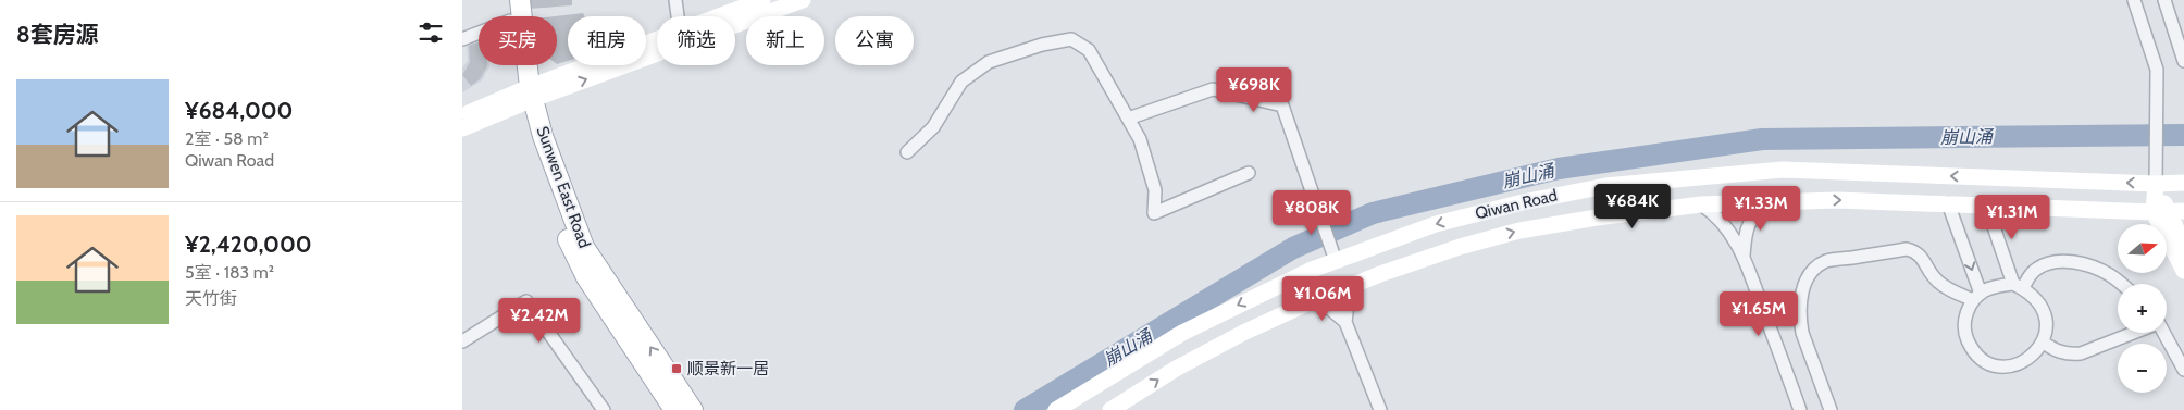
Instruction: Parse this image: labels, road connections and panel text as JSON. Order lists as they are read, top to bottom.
{
  "streets": {
    "main road": ["Sunwen East Road", "Qiwan Road"]
  },
  "water": ["崩山涌"],
  "places": {
    "transit": ["顺景新一居"]
  },
  "north": "right",
  "page": {
    "heading": "8套房源",
    "chip": [
      "买房",
      "租房",
      "筛选",
      "新上",
      "公寓"
    ],
    "list": [
      {
        "name": "¥684,000",
        "note": "2室 · 58 m² · Qiwan Road"
      },
      {
        "name": "¥2,420,000",
        "note": "5室 · 183 m² · 天竹街"
      }
    ],
    "price": [
      "¥698K",
      "¥684K",
      "¥1.33M",
      "¥808K",
      "¥1.31M",
      "¥1.06M",
      "¥1.65M",
      "¥2.42M"
    ],
    "map_buttons": ["+", "−"]
  }
}
